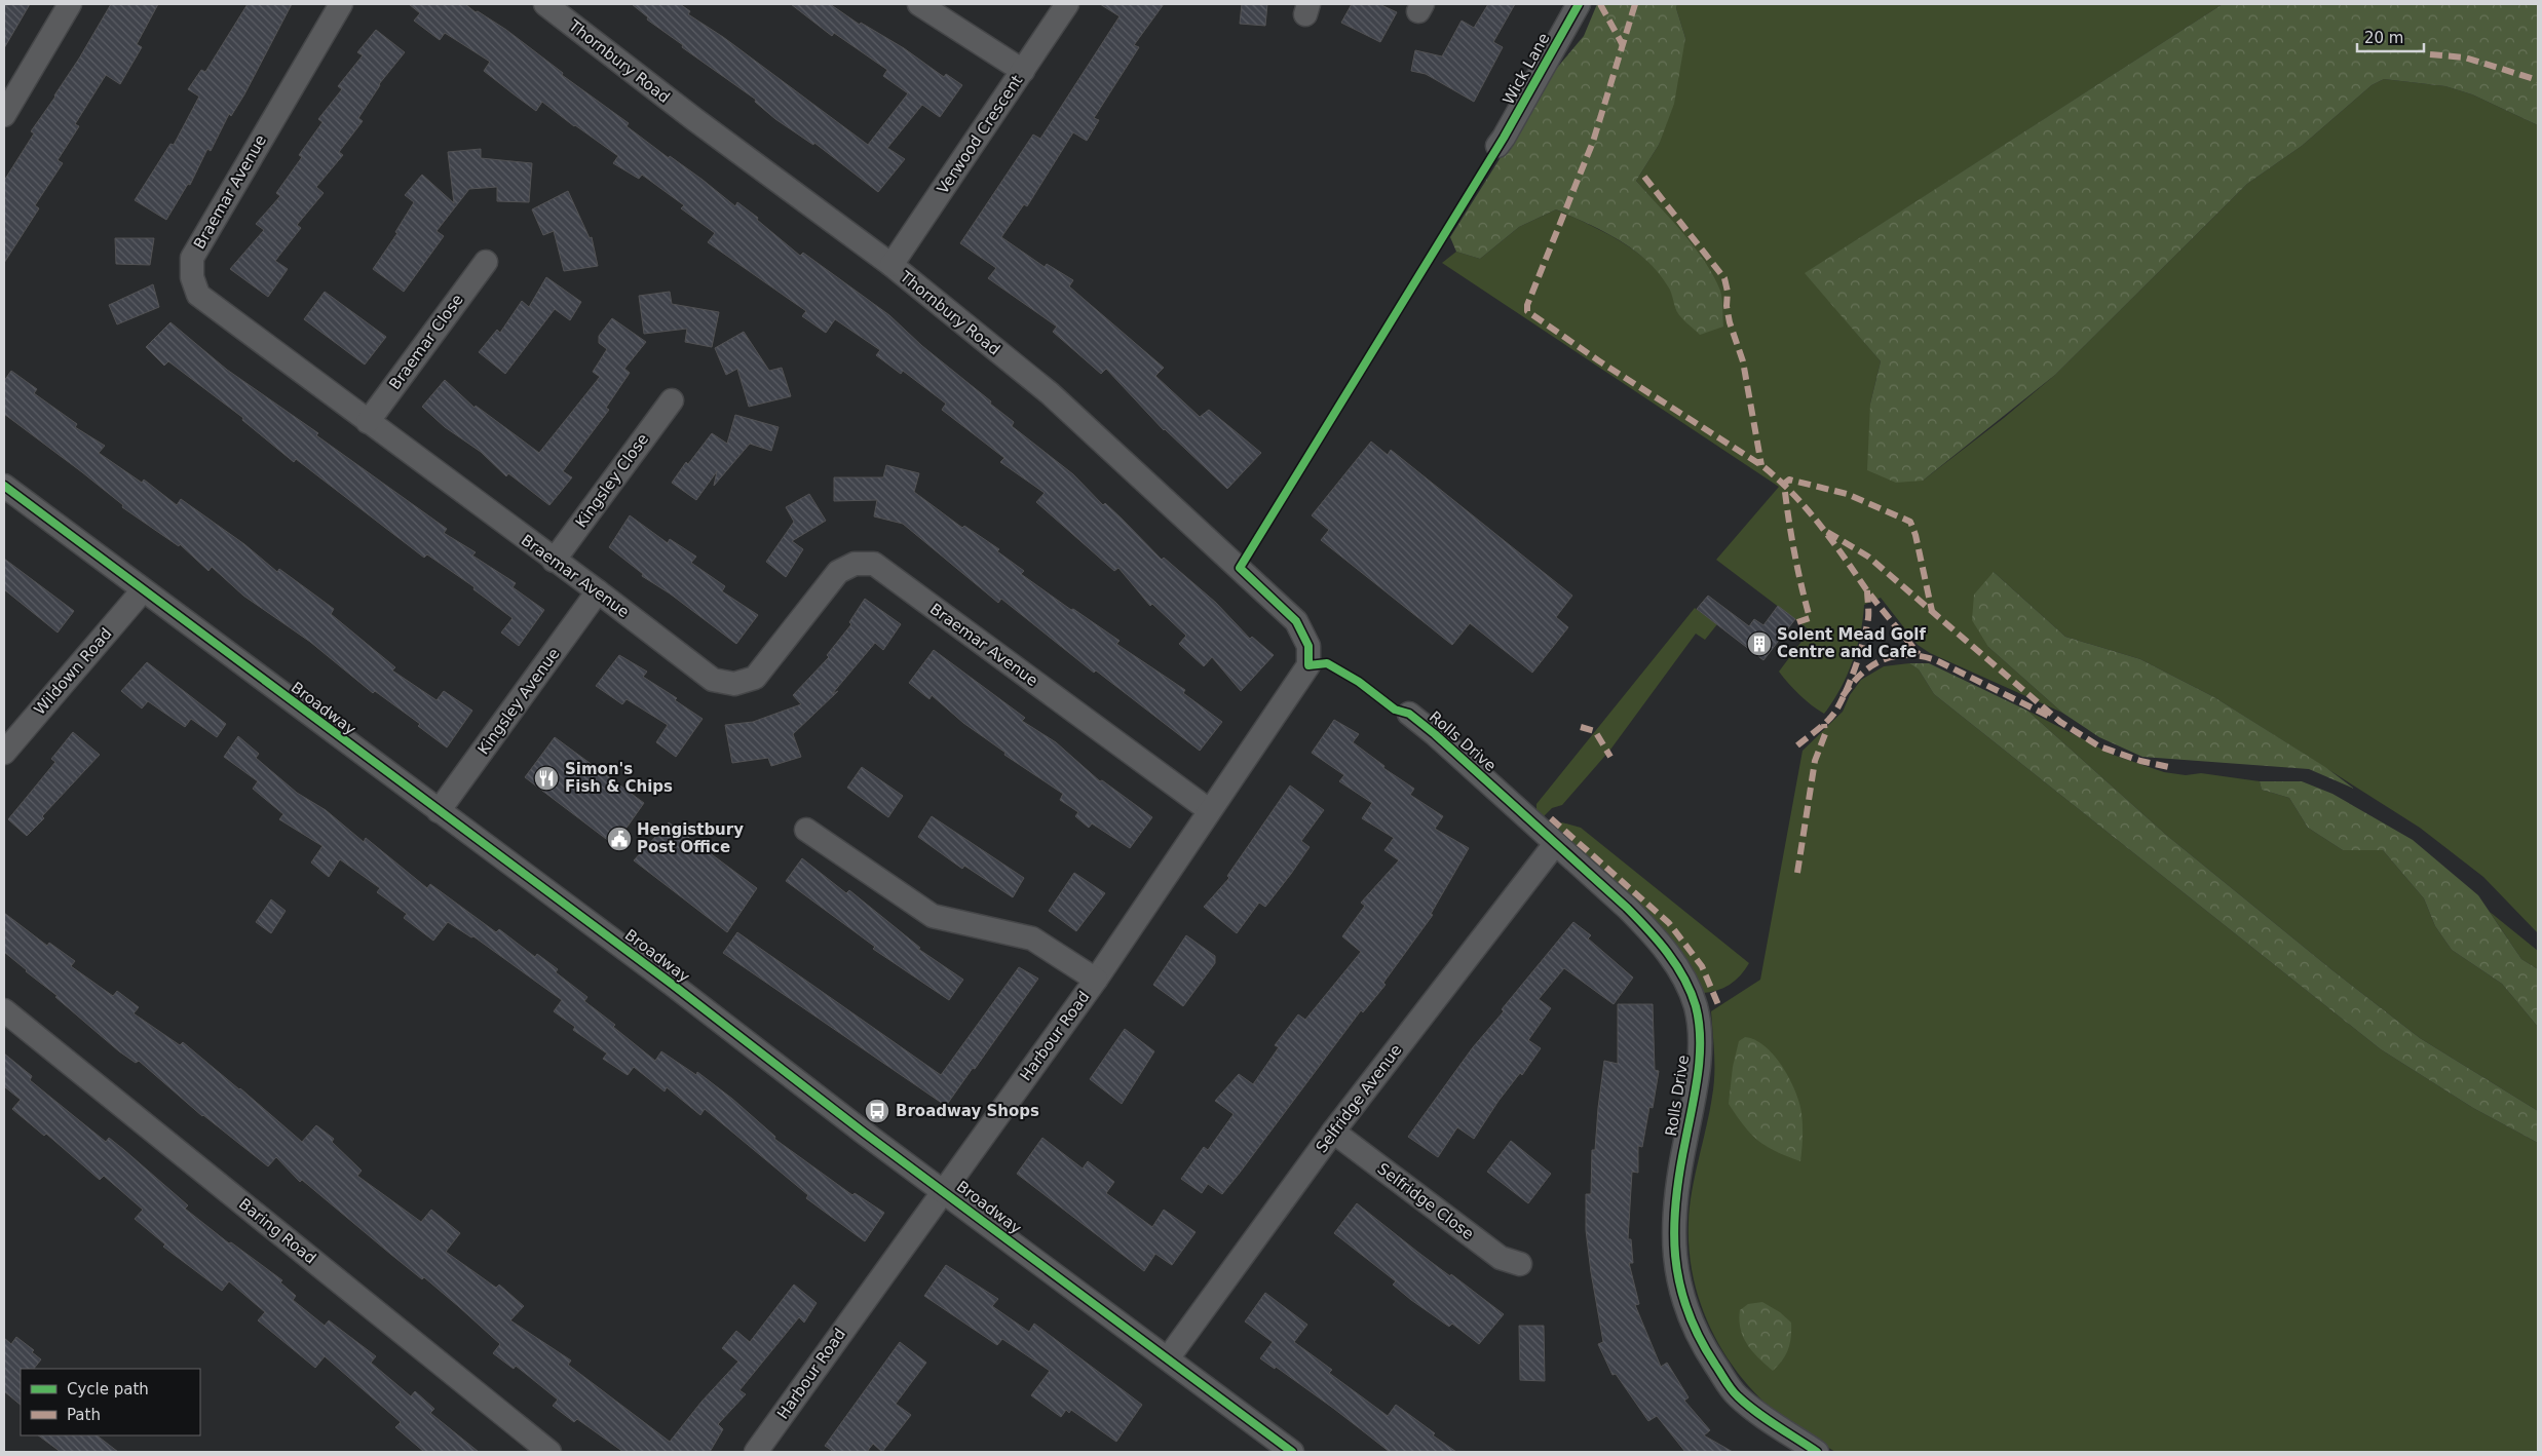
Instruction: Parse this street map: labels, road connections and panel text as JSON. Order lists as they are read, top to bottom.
{
  "streets": {
    "street": [
      "Thornbury Road",
      "Wick Lane",
      "Verwood Crescent",
      "Braemar Avenue",
      "Braemar Close",
      "Kingsley Close",
      "Wildown Road",
      "Kingsley Avenue",
      "Broadway",
      "Rolls Drive",
      "Harbour Road",
      "Selfridge Avenue",
      "Selfridge Close",
      "Baring Road"
    ]
  },
  "crossings": [
    ["Thornbury Road", "Verwood Crescent"],
    ["Thornbury Road", "Harbour Road"],
    ["Braemar Avenue", "Braemar Close"],
    ["Braemar Avenue", "Kingsley Close"],
    ["Braemar Avenue", "Kingsley Avenue"],
    ["Braemar Avenue", "Harbour Road"],
    ["Wildown Road", "Broadway"],
    ["Kingsley Avenue", "Broadway"],
    ["Broadway", "Harbour Road"],
    ["Broadway", "Selfridge Avenue"],
    ["Rolls Drive", "Selfridge Avenue"],
    ["Selfridge Avenue", "Selfridge Close"]
  ],
  "places": {
    "building": ["Solent Mead Golf Centre and Cafe"],
    "restaurant": ["Simon's Fish & Chips"],
    "public building": ["Hengistbury Post Office"],
    "bus stop": ["Broadway Shops"]
  },
  "legend": ["Cycle path", "Path"],
  "scale_bar": "20 m"
}
